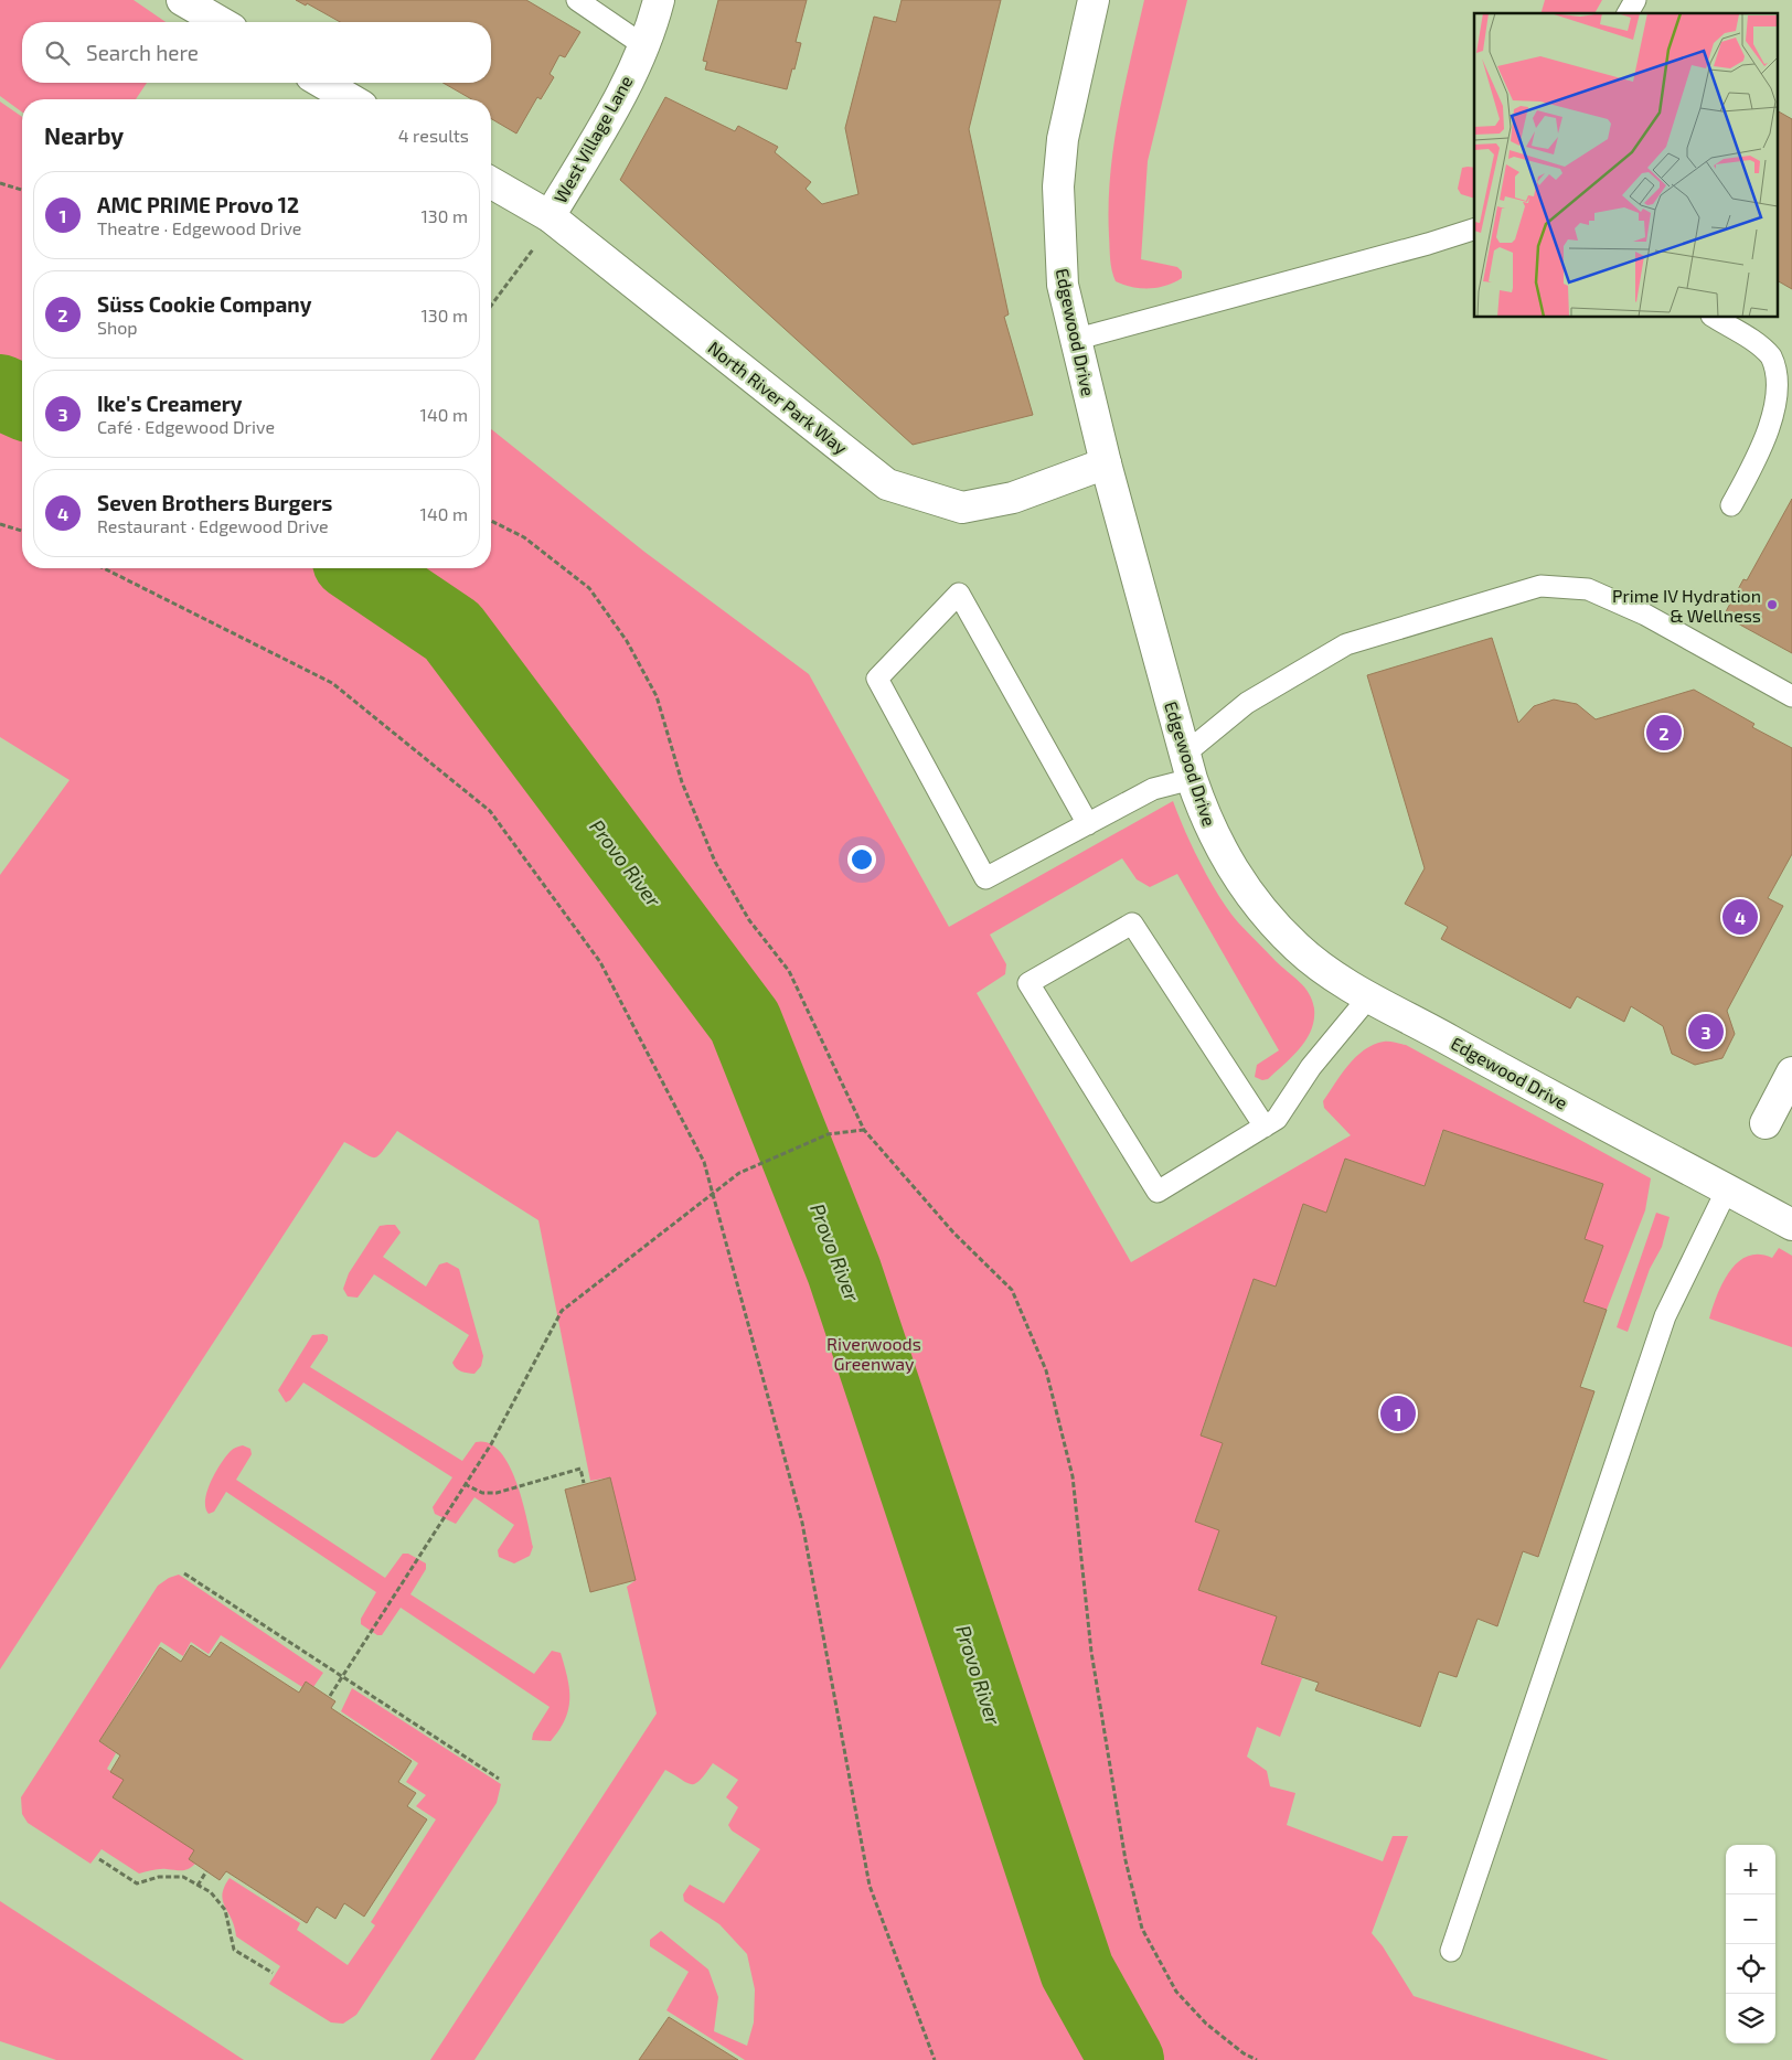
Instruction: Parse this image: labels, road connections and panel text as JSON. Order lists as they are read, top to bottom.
{
  "streets": {
    "street": ["West Village Lane", "Edgewood Drive", "North River Park Way"]
  },
  "crossings": [
    ["West Village Lane", "North River Park Way"],
    ["Edgewood Drive", "North River Park Way"]
  ],
  "water": ["Provo River"],
  "parks": ["Riverwoods Greenway"],
  "places": ["Prime IV Hydration & Wellness"],
  "page": {
    "search": "Search here",
    "heading": ["Nearby", "4 results"],
    "list": [
      {
        "mark": "1",
        "name": "AMC PRIME Provo 12",
        "note": "Theatre · Edgewood Drive",
        "value": "130 m"
      },
      {
        "mark": "2",
        "name": "Süss Cookie Company",
        "note": "Shop",
        "value": "130 m"
      },
      {
        "mark": "3",
        "name": "Ike's Creamery",
        "note": "Café · Edgewood Drive",
        "value": "140 m"
      },
      {
        "mark": "4",
        "name": "Seven Brothers Burgers",
        "note": "Restaurant · Edgewood Drive",
        "value": "140 m"
      }
    ],
    "pins": [
      "2",
      "4",
      "3",
      "1"
    ],
    "map_buttons": ["+", "−"]
  }
}
